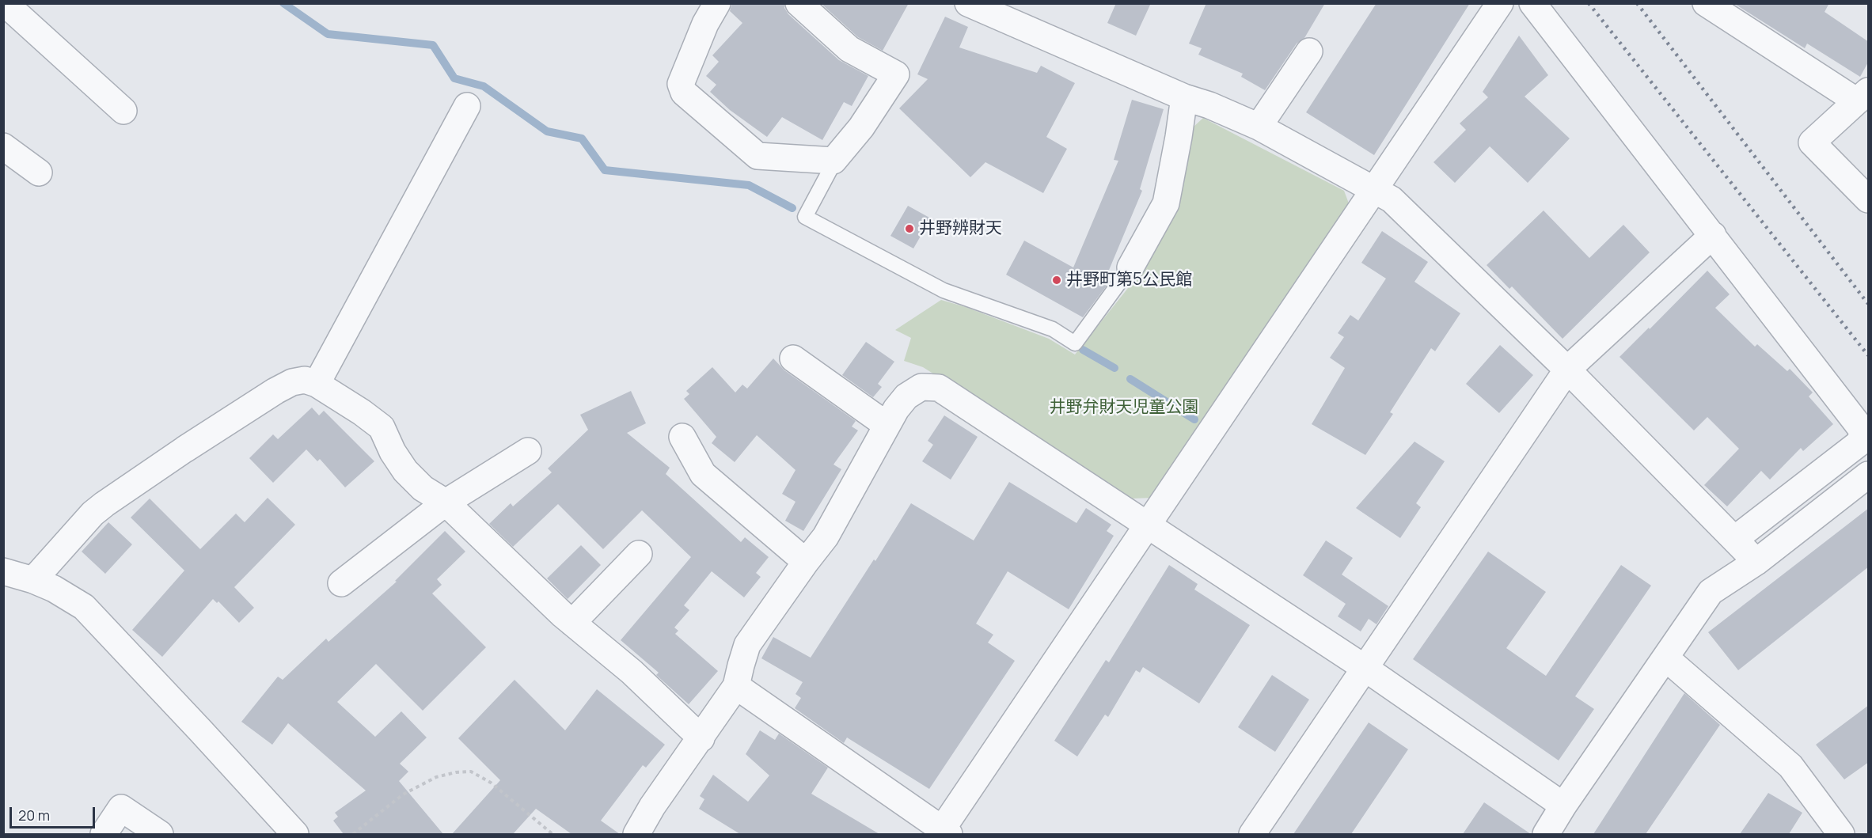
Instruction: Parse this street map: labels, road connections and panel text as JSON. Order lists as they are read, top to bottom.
{
  "parks": ["井野弁財天児童公園"],
  "places": ["井野辨財天", "井野町第5公民館"],
  "scale_bar": "20 m"
}
